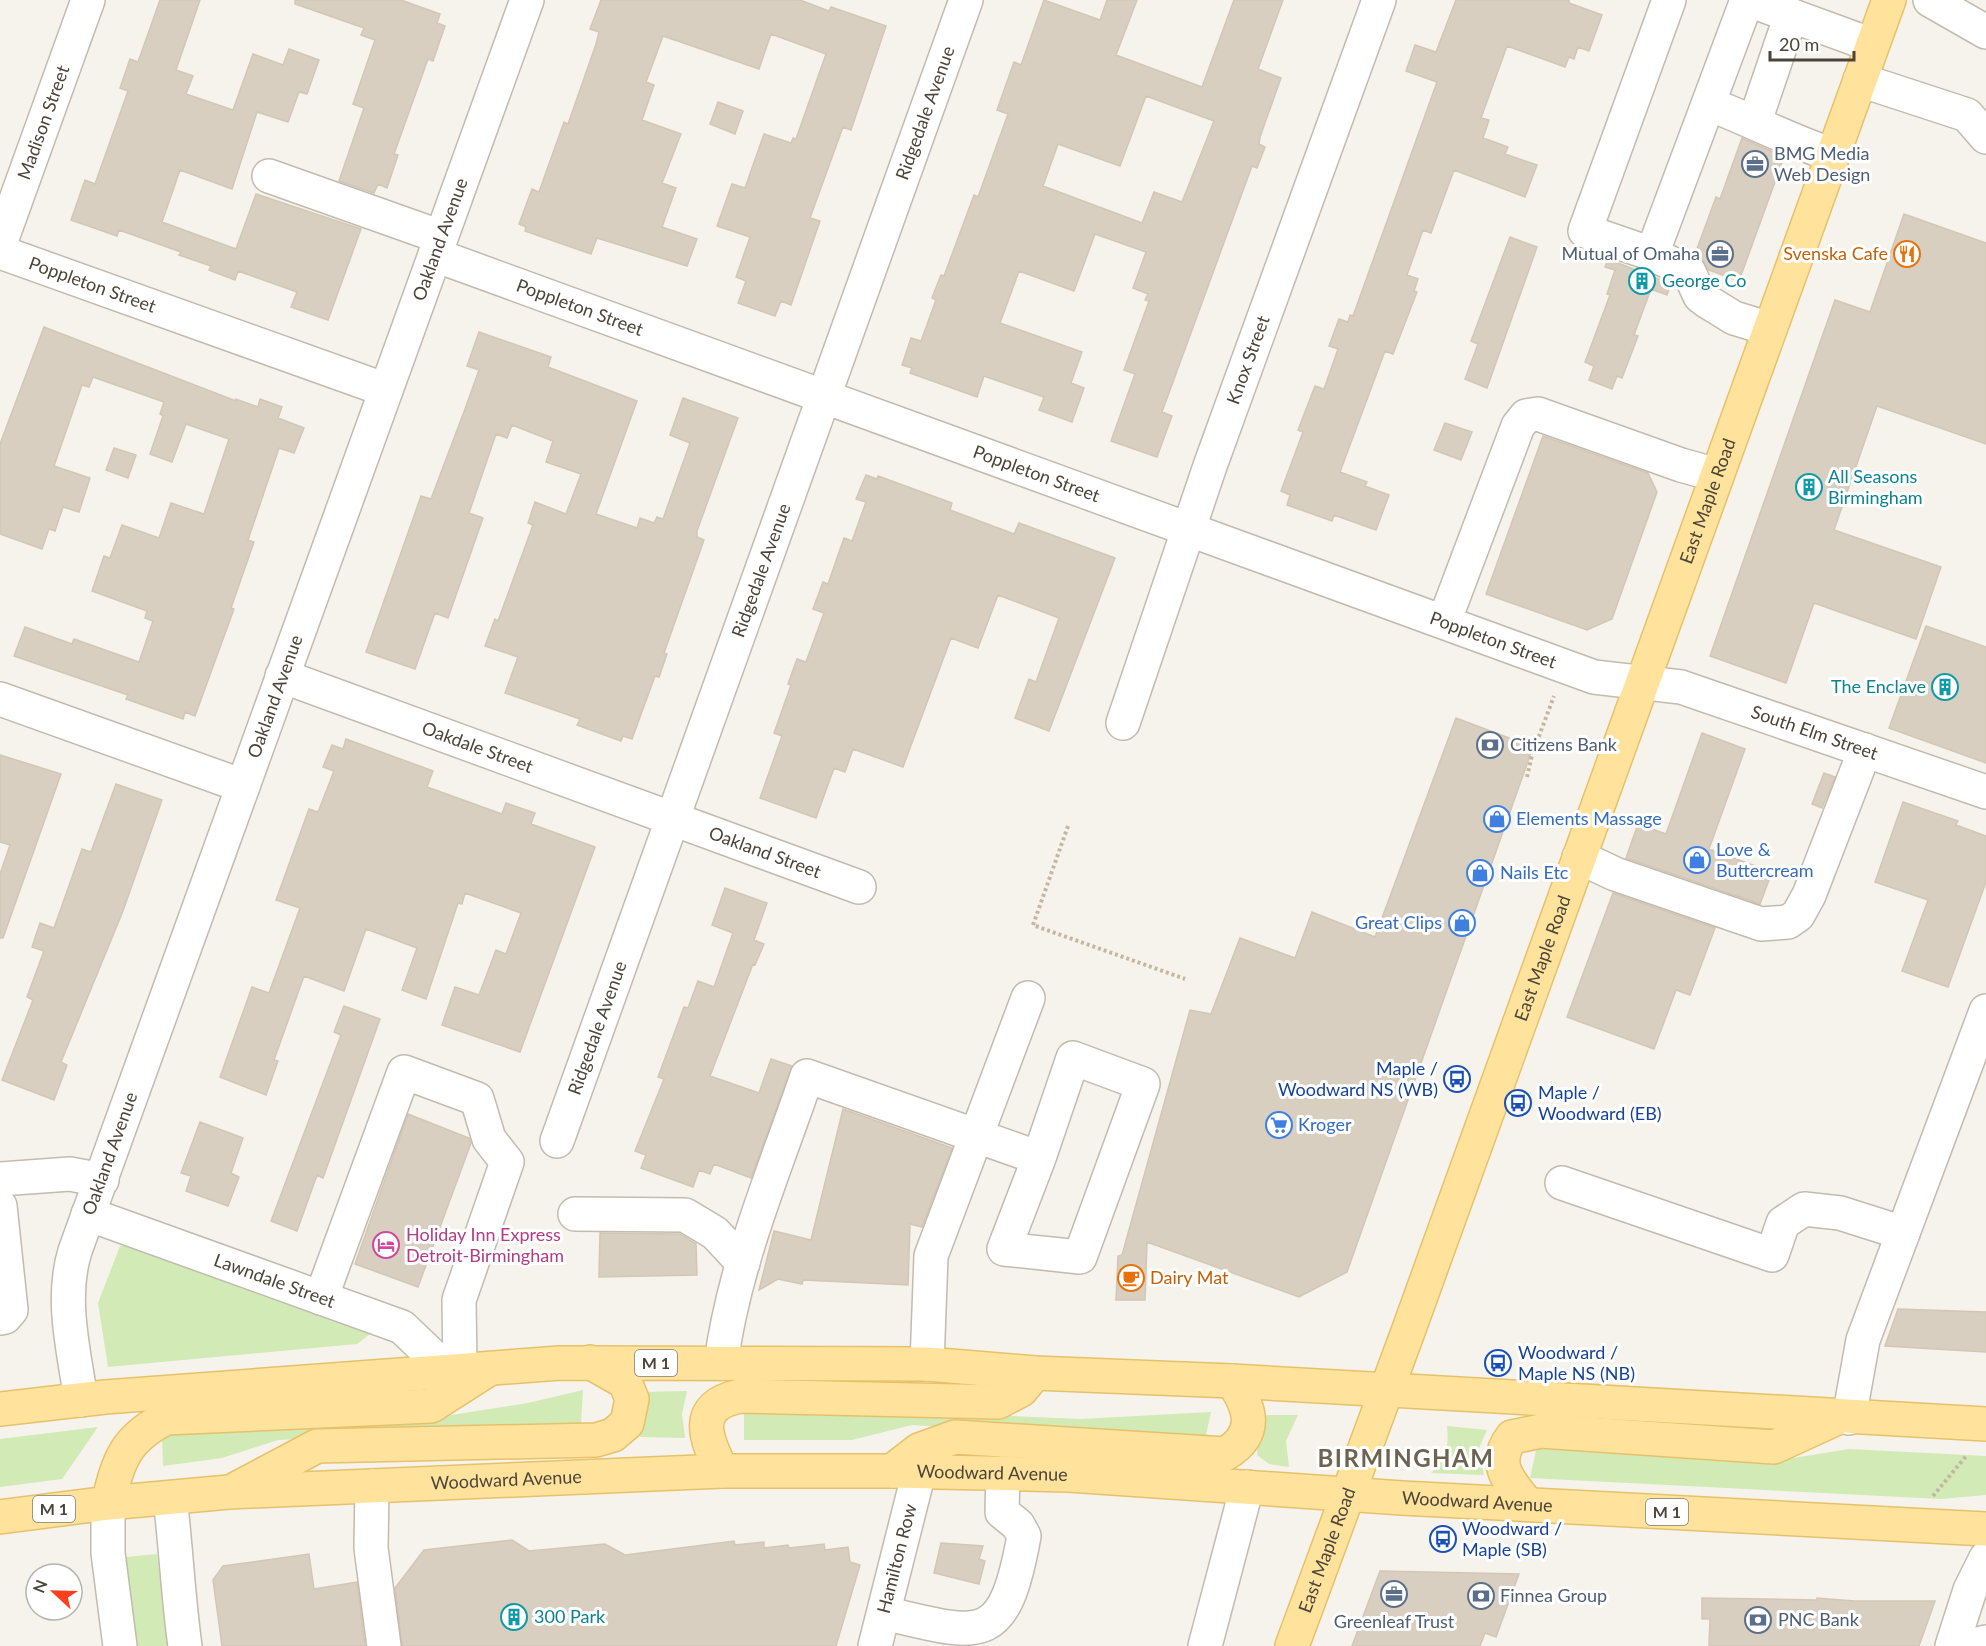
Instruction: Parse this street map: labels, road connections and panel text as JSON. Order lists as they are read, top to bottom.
{
  "streets": {
    "main road": ["East Maple Road", "M 1", "Woodward Avenue"],
    "street": [
      "Ridgedale Avenue",
      "Madison Street",
      "Oakland Avenue",
      "Poppleton Street",
      "Knox Street",
      "South Elm Street",
      "Oakdale Street",
      "Oakland Street",
      "Lawndale Street",
      "Hamilton Row"
    ]
  },
  "crossings": [
    ["Ridgedale Avenue", "Poppleton Street"],
    ["Ridgedale Avenue", "Oakdale Street"],
    ["Ridgedale Avenue", "Oakland Street"],
    ["Oakland Avenue", "Poppleton Street"],
    ["Oakland Avenue", "Oakdale Street"],
    ["Oakland Avenue", "Lawndale Street"],
    ["Oakland Avenue", "M 1"],
    ["Poppleton Street", "Knox Street"],
    ["Poppleton Street", "East Maple Road"],
    ["Poppleton Street", "South Elm Street"],
    ["East Maple Road", "South Elm Street"],
    ["East Maple Road", "M 1"],
    ["East Maple Road", "Woodward Avenue"],
    ["Oakdale Street", "Oakland Street"],
    ["Lawndale Street", "M 1"],
    ["Woodward Avenue", "Hamilton Row"]
  ],
  "districts": ["BIRMINGHAM"],
  "places": {
    "office": ["BMG Media Web Design", "Mutual of Omaha", "Greenleaf Trust"],
    "restaurant": ["Svenska Cafe"],
    "building": [
      "George Co",
      "All Seasons Birmingham",
      "The Enclave",
      "300 Park"
    ],
    "bank": ["Citizens Bank", "Finnea Group", "PNC Bank"],
    "shop": [
      "Elements Massage",
      "Love & Buttercream",
      "Nails Etc",
      "Great Clips"
    ],
    "bus stop": [
      "Maple / Woodward NS (WB)",
      "Maple / Woodward (EB)",
      "Woodward / Maple NS (NB)",
      "Woodward / Maple (SB)"
    ],
    "supermarket": ["Kroger"],
    "hotel": ["Holiday Inn Express Detroit-Birmingham"],
    "cafe": ["Dairy Mat"]
  },
  "scale_bar": "20 m",
  "north": "left"
}
